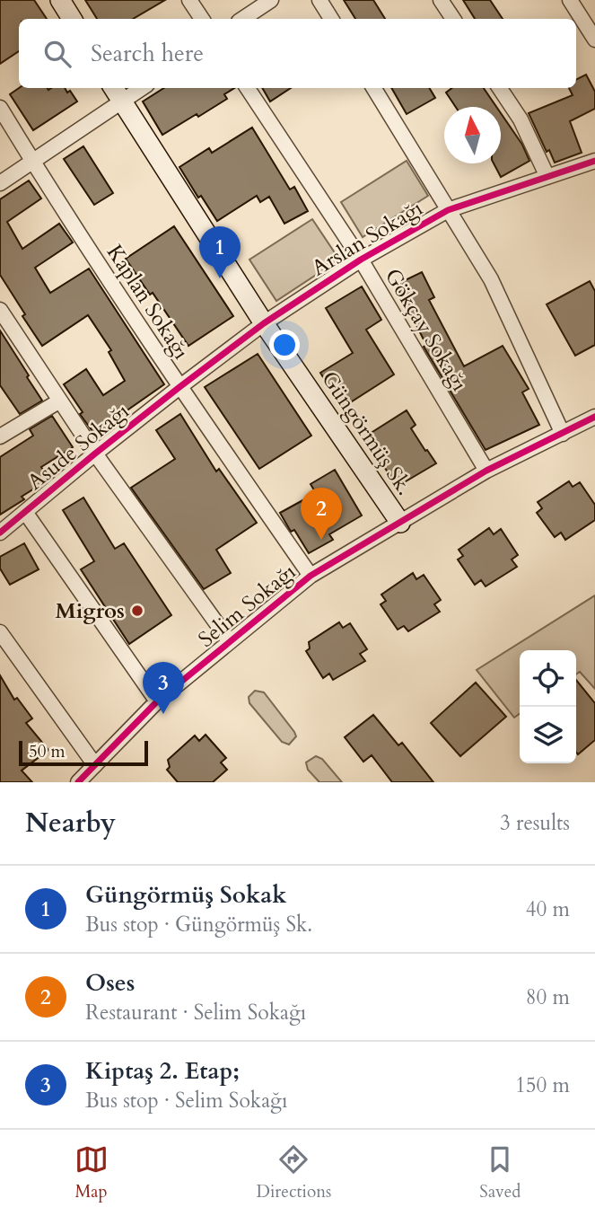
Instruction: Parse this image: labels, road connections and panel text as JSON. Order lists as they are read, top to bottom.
{
  "streets": {
    "street": [
      "Arslan Sokağı",
      "Kaplan Sokağı",
      "Gökçay Sokağı",
      "Güngörmüş Sk.",
      "Asude Sokağı",
      "Selim Sokağı"
    ]
  },
  "crossings": [
    ["Arslan Sokağı", "Kaplan Sokağı"],
    ["Arslan Sokağı", "Gökçay Sokağı"],
    ["Arslan Sokağı", "Güngörmüş Sk."],
    ["Arslan Sokağı", "Asude Sokağı"],
    ["Kaplan Sokağı", "Asude Sokağı"],
    ["Kaplan Sokağı", "Selim Sokağı"],
    ["Gökçay Sokağı", "Selim Sokağı"],
    ["Güngörmüş Sk.", "Selim Sokağı"]
  ],
  "places": ["Migros"],
  "scale_bar": "50 m",
  "north": "top",
  "page": {
    "search": "Search here",
    "pins": ["1", "2", "3"],
    "scale": "50 m",
    "heading": ["Nearby", "3 results"],
    "list": [
      {
        "mark": "1",
        "name": "Güngörmüş Sokak",
        "note": "Bus stop · Güngörmüş Sk.",
        "value": "40 m"
      },
      {
        "mark": "2",
        "name": "Oses",
        "note": "Restaurant · Selim Sokağı",
        "value": "80 m"
      },
      {
        "mark": "3",
        "name": "Kiptaş 2. Etap;",
        "note": "Bus stop · Selim Sokağı",
        "value": "150 m"
      }
    ],
    "nav": ["Map", "Directions", "Saved"]
  }
}
